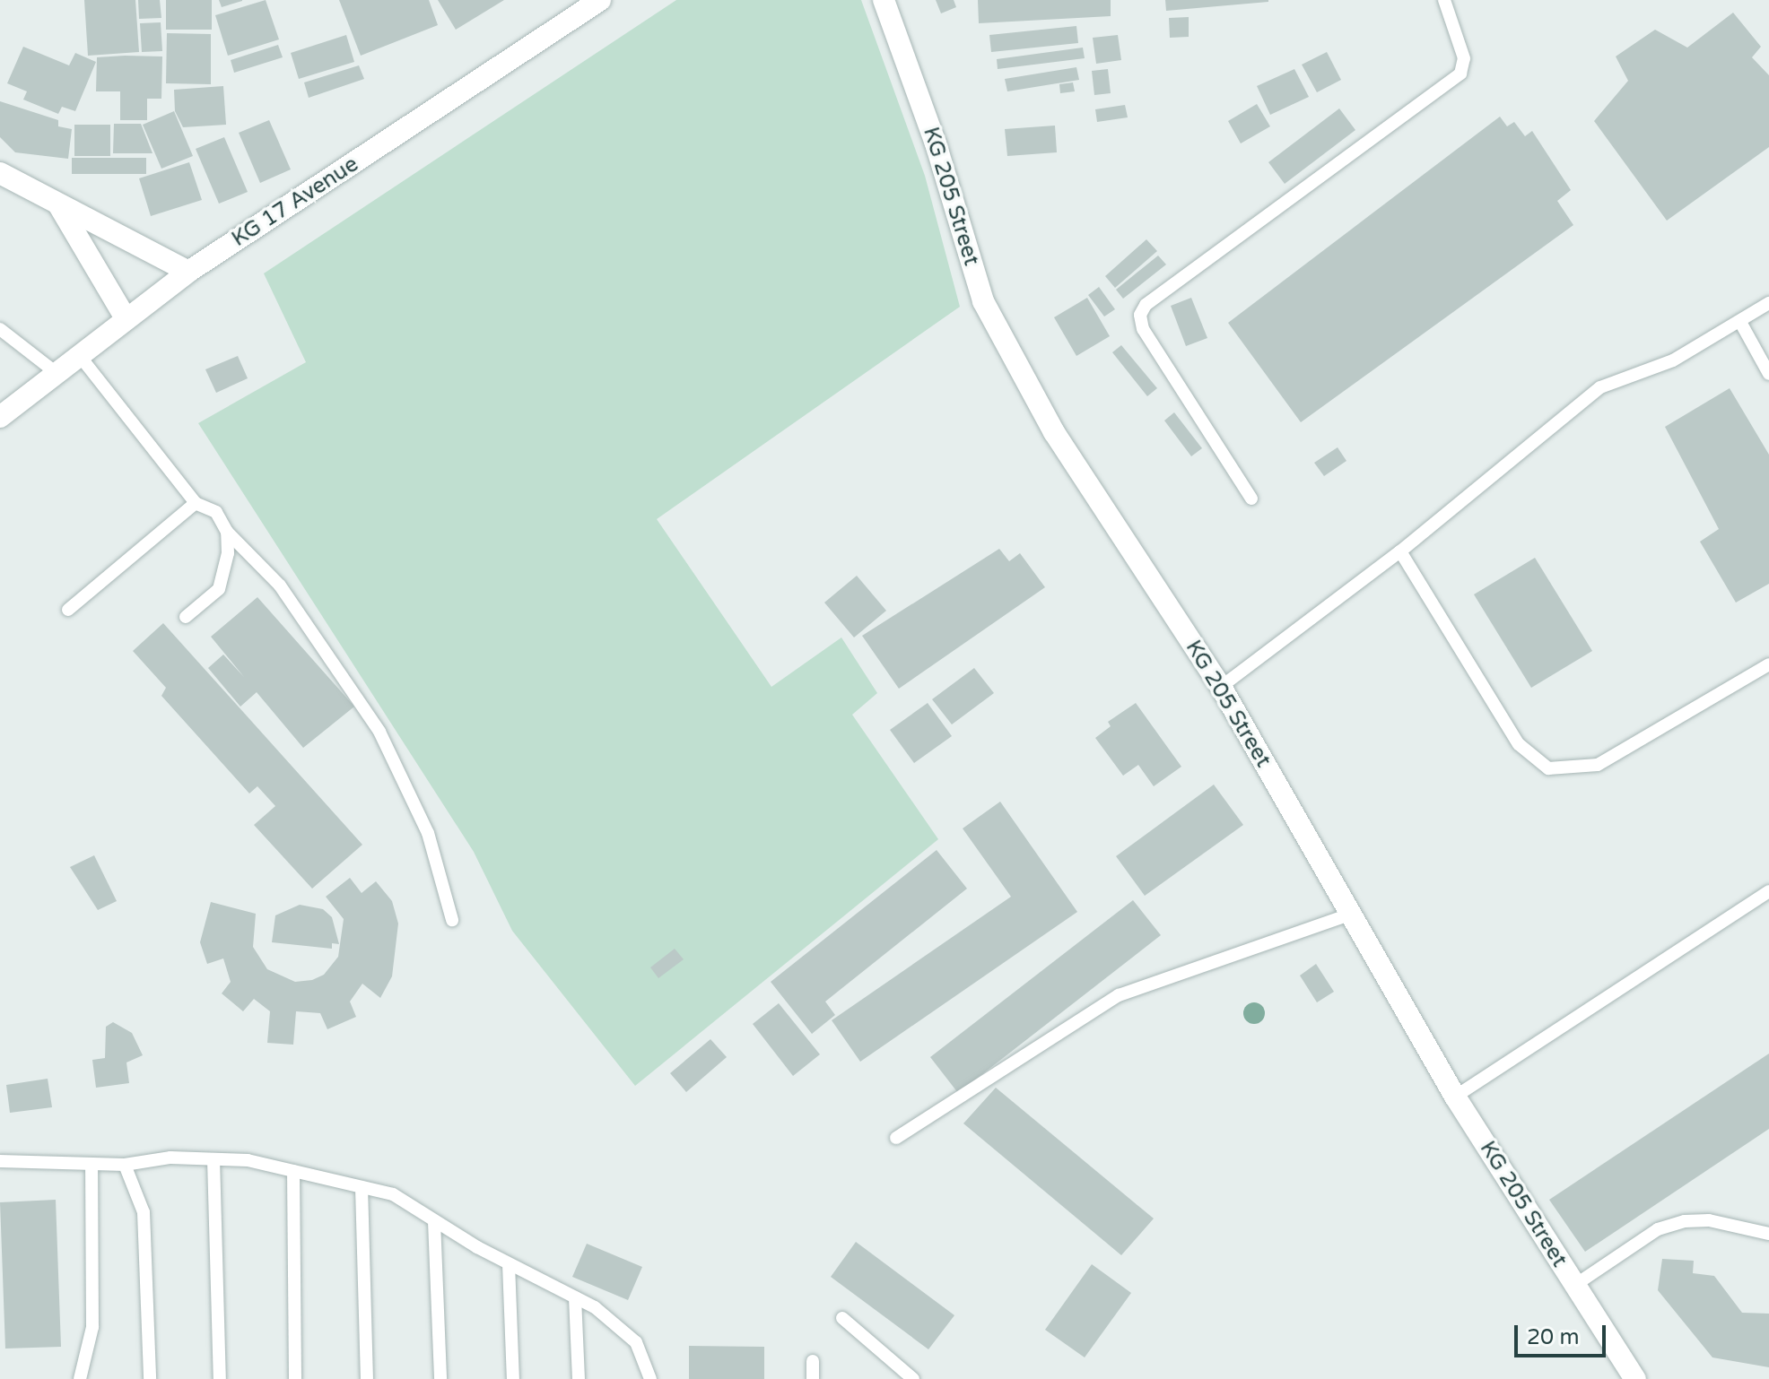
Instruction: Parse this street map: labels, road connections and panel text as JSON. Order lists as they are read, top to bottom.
{
  "streets": {
    "street": ["KG 205 Street", "KG 17 Avenue"]
  },
  "scale_bar": "20 m"
}
